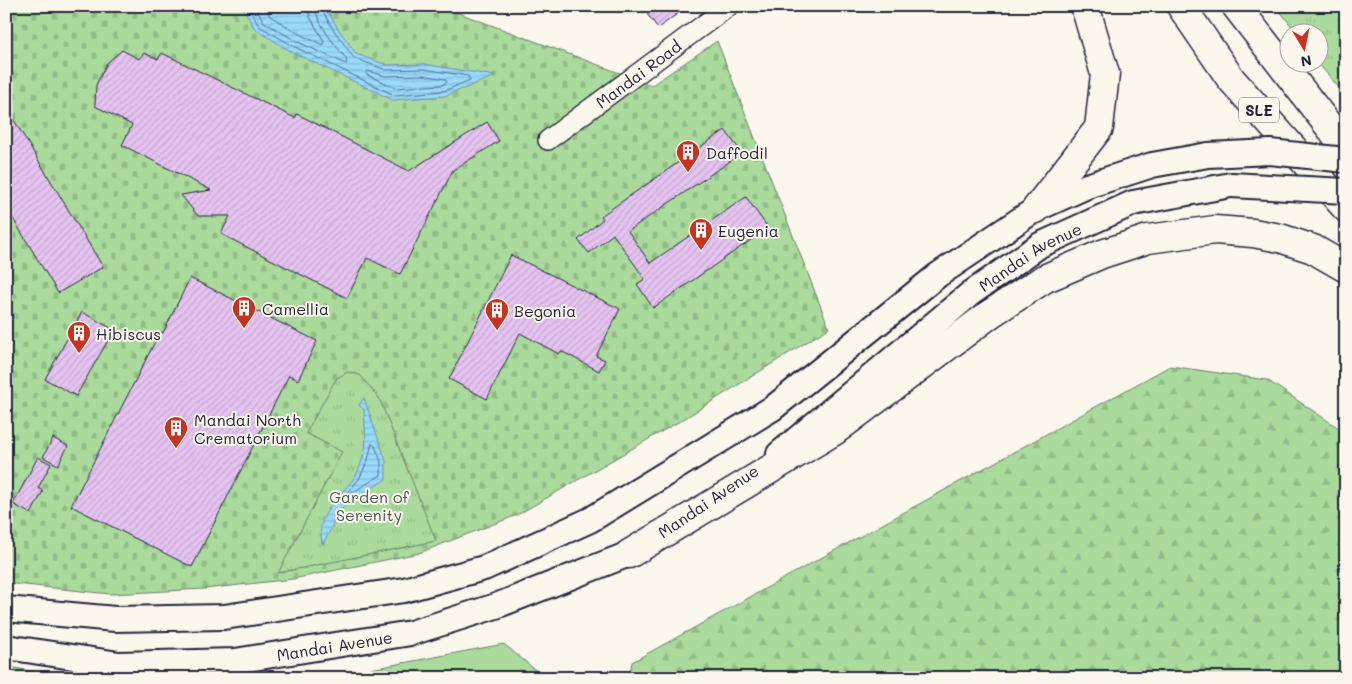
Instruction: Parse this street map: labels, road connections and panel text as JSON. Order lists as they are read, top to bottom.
{
  "streets": {
    "highway": ["SLE"],
    "main road": ["Mandai Avenue"],
    "street": ["Mandai Road"]
  },
  "parks": ["Garden of Serenity"],
  "places": {
    "building": [
      "Daffodil",
      "Eugenia",
      "Camellia",
      "Begonia",
      "Hibiscus",
      "Mandai North Crematorium"
    ]
  },
  "north": "bottom"
}
